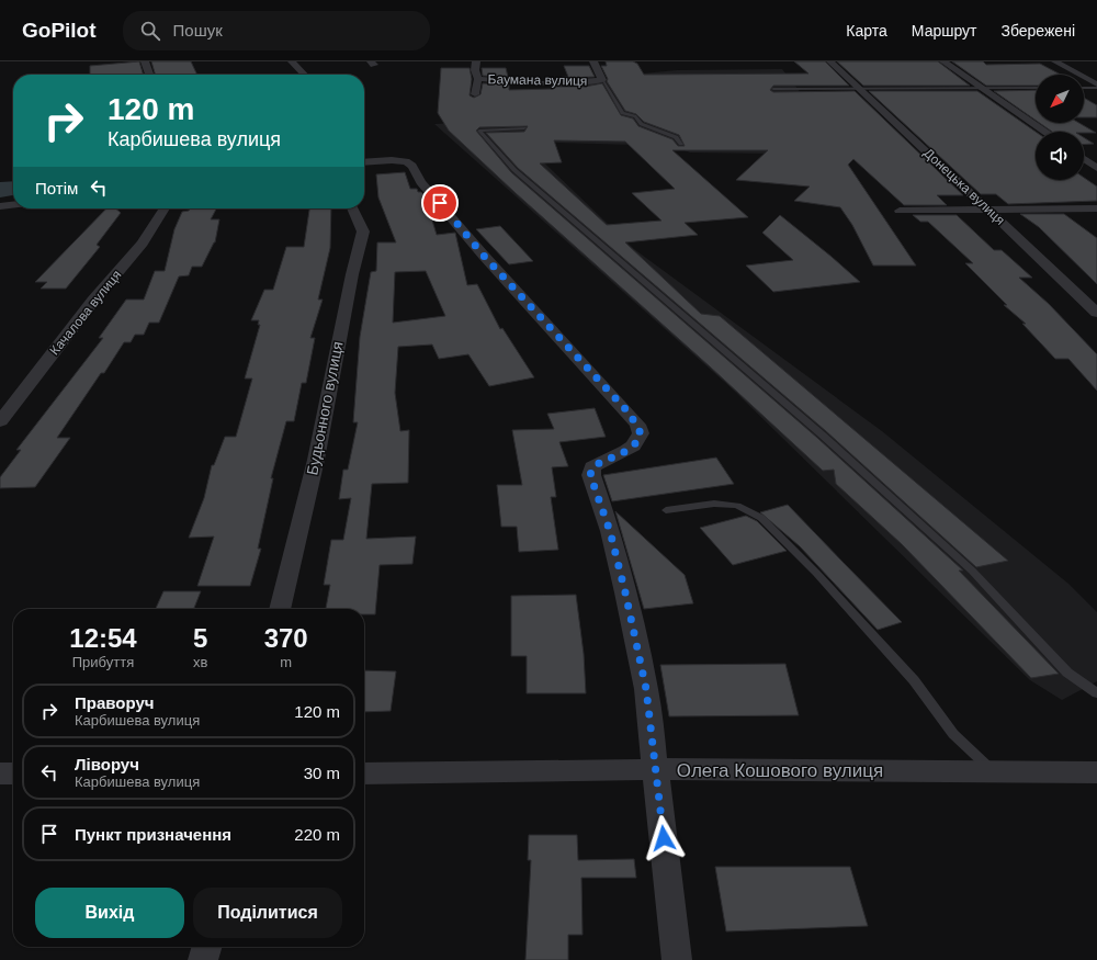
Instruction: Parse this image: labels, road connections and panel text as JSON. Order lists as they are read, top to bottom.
{
  "streets": {
    "street": [
      "Баумана вулиця",
      "Донецька вулиця",
      "Качалова вулиця",
      "Будьонного вулиця",
      "Олега Кошового вулиця"
    ]
  },
  "north": "bottom left",
  "page": {
    "header": "GoPilot",
    "search": "Пошук",
    "nav": ["Карта", "Маршрут", "Збережені"],
    "turn": ["120 m", "Карбишева вулиця"],
    "then": "Потім",
    "eta": [
      "12:54",
      "Прибуття",
      "5",
      "хв",
      "370",
      "m"
    ],
    "list": [
      {
        "name": "Праворуч",
        "note": "Карбишева вулиця",
        "value": "120 m"
      },
      {
        "name": "Ліворуч",
        "note": "Карбишева вулиця",
        "value": "30 m"
      },
      {
        "name": "Пункт призначення",
        "value": "220 m"
      }
    ],
    "buttons": ["Вихід", "Поділитися"]
  }
}
